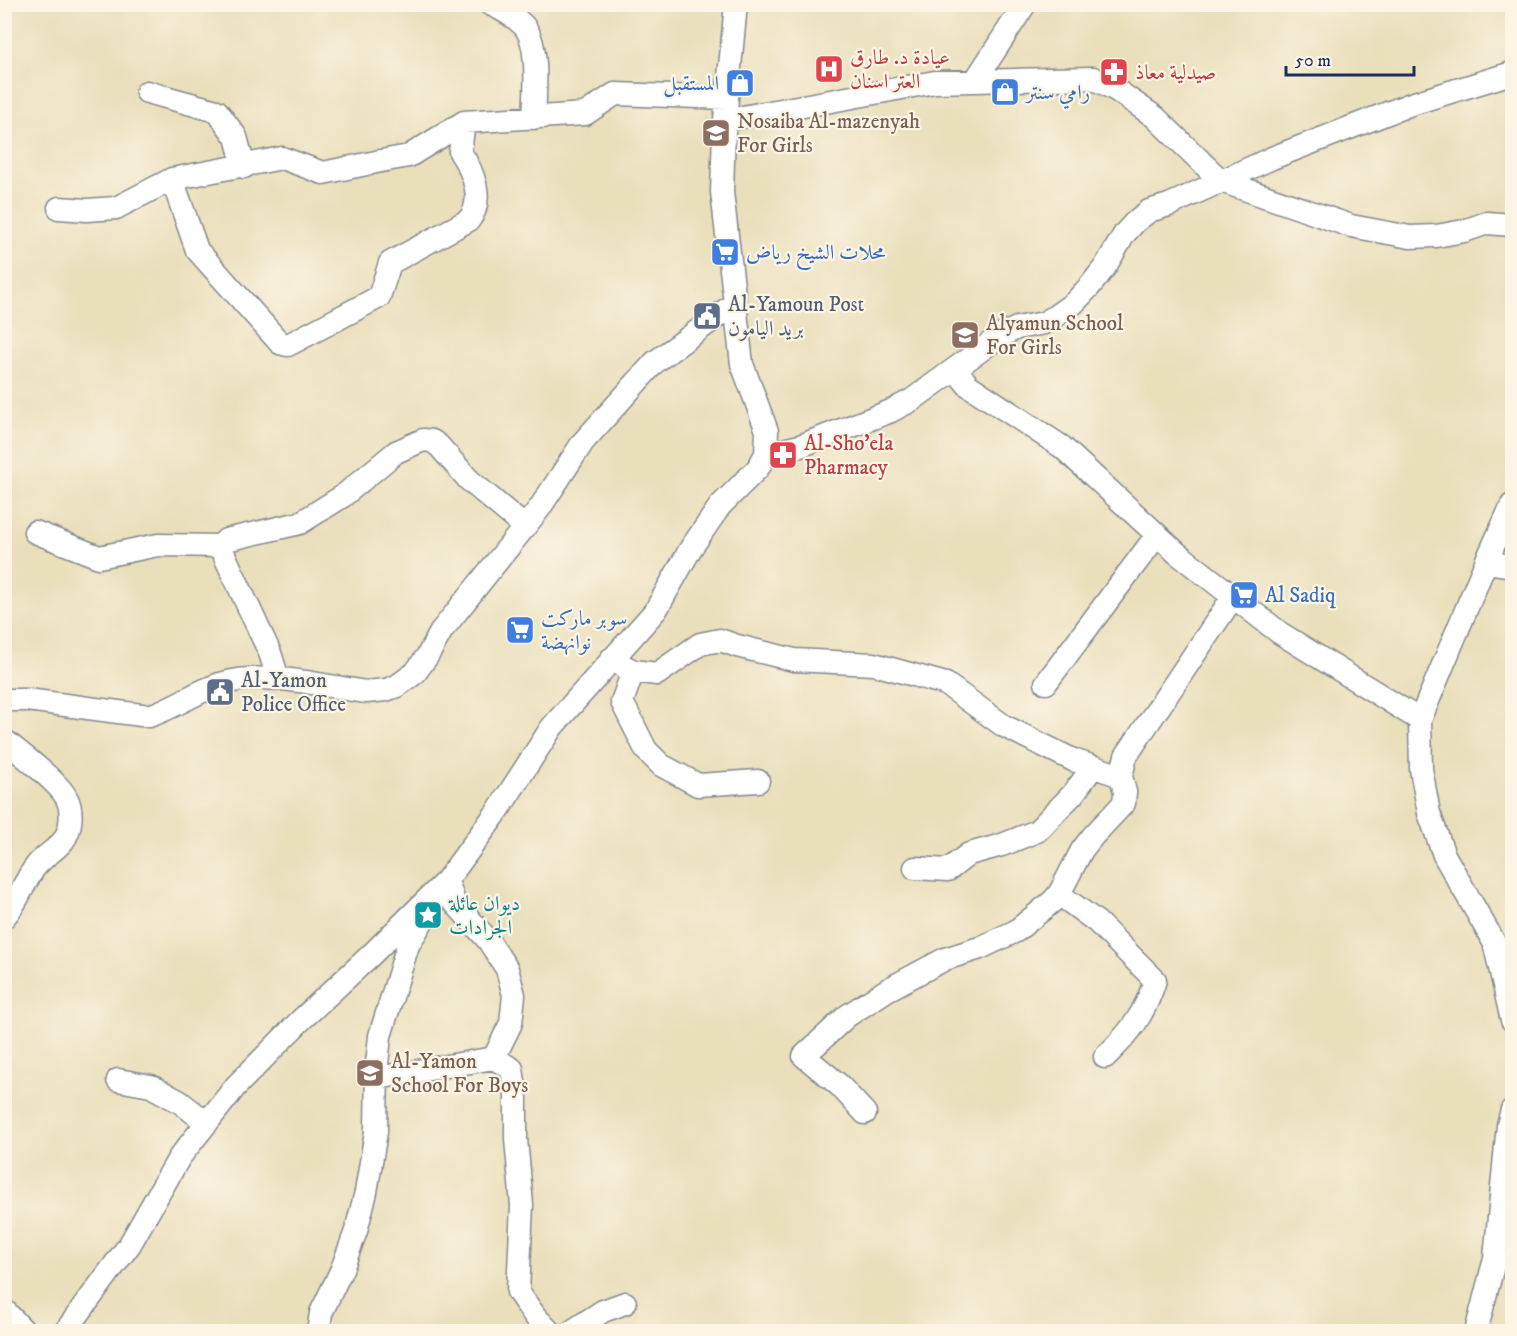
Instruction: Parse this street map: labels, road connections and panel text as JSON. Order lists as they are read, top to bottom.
{
  "places": {
    "hospital": ["عيادة د. طارق العتر اسنان"],
    "pharmacy": ["صيدلية معاذ", "Al-Sho'ela Pharmacy"],
    "shop": ["المستقبل", "رامي سنتر"],
    "school or university": ["Nosaiba Al-mazenyah For Girls", "Alyamun School For Girls", "Al-Yamon School For Boys"],
    "supermarket": ["محلات الشيخ رياض", "Al Sadiq", "سوبر ماركت نوانهضة"],
    "public building": ["Al-Yamoun Post بريد اليامون", "Al-Yamon Police Office"],
    "place": ["ديوان عائلة الجرادات"]
  },
  "scale_bar": "50 m"
}
